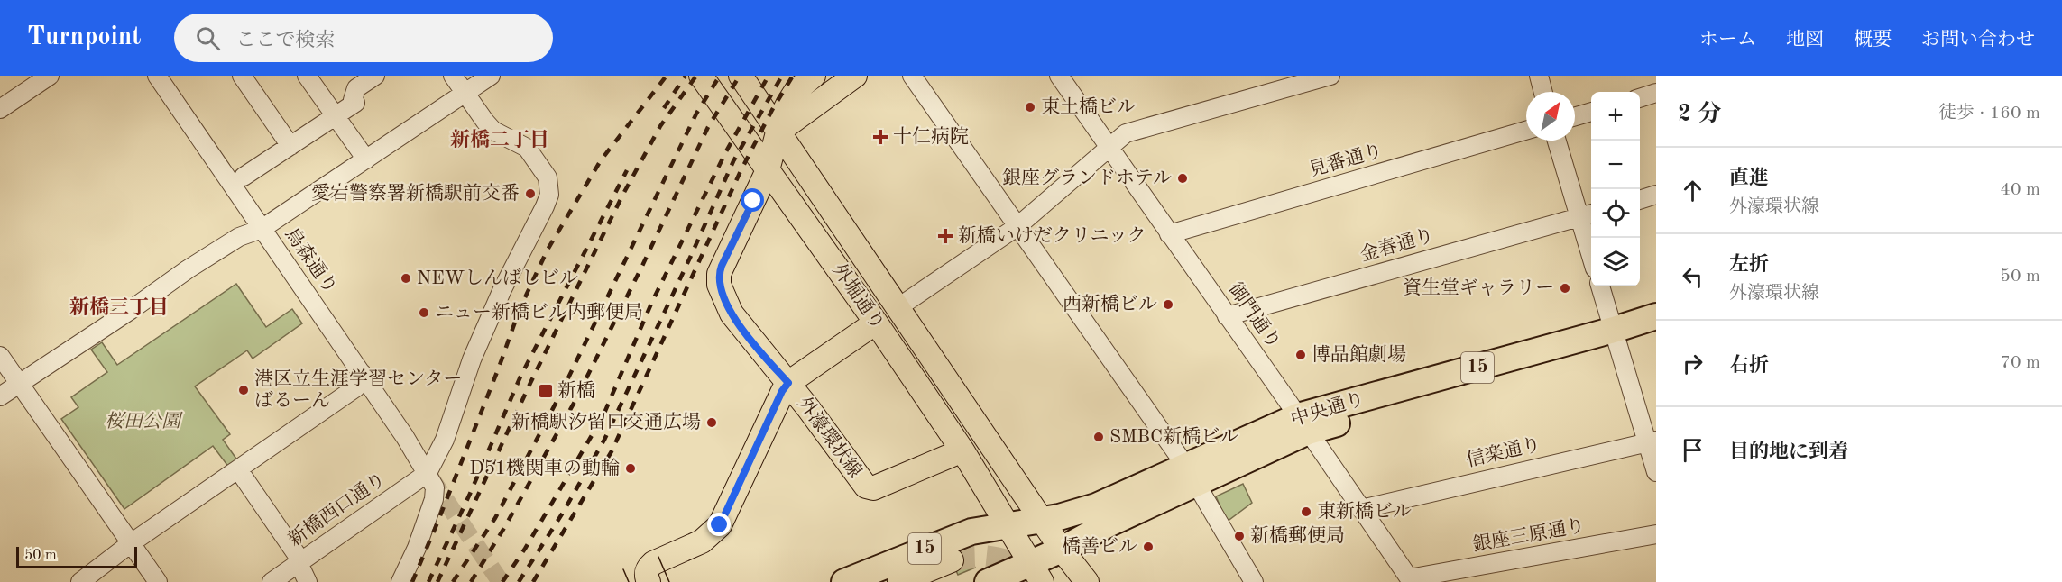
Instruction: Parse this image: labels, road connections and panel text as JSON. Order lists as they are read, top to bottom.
{
  "streets": {
    "highway": ["15", "中央通り"],
    "main road": ["外堀通り", "外濠環状線"],
    "street": [
      "見番通り",
      "金春通り",
      "烏森通り",
      "御門通り",
      "信楽通り",
      "新橋西口通り",
      "銀座三原通り"
    ]
  },
  "crossings": [
    ["見番通り", "御門通り"],
    ["金春通り", "御門通り"],
    ["烏森通り", "新橋西口通り"],
    ["外堀通り", "15"],
    ["外堀通り", "中央通り"],
    ["外堀通り", "外濠環状線"],
    ["御門通り", "中央通り"],
    ["御門通り", "信楽通り"],
    ["御門通り", "銀座三原通り"],
    ["15", "中央通り"]
  ],
  "districts": ["新橋二丁目", "新橋三丁目"],
  "parks": ["桜田公園"],
  "places": {
    "other": [
      "東土橋ビル",
      "銀座グランドホテル",
      "愛宕警察署新橋駅前交番",
      "NEWしんばしビル",
      "資生堂ギャラリー",
      "西新橋ビル",
      "ニュー新橋ビル内郵便局",
      "博品館劇場",
      "港区立生涯学習センター ばるーん",
      "新橋駅汐留口交通広場",
      "SMBC新橋ビル",
      "D51機関車の動輪",
      "東新橋ビル",
      "新橋郵便局",
      "橋善ビル"
    ],
    "health": ["十仁病院", "新橋いけだクリニック"],
    "transit": ["新橋"]
  },
  "scale_bar": "50 m",
  "north": "top right",
  "page": {
    "header": "Turnpoint",
    "search": "ここで検索",
    "nav": [
      "ホーム",
      "地図",
      "概要",
      "お問い合わせ"
    ],
    "heading": ["2 分", "徒歩 · 160 m"],
    "map_buttons": ["+", "−"],
    "list": [
      ["直進", "外濠環状線", "40 m"],
      ["左折", "外濠環状線", "50 m"],
      ["右折", "70 m"],
      "目的地に到着"
    ],
    "scale": "50 m"
  }
}
